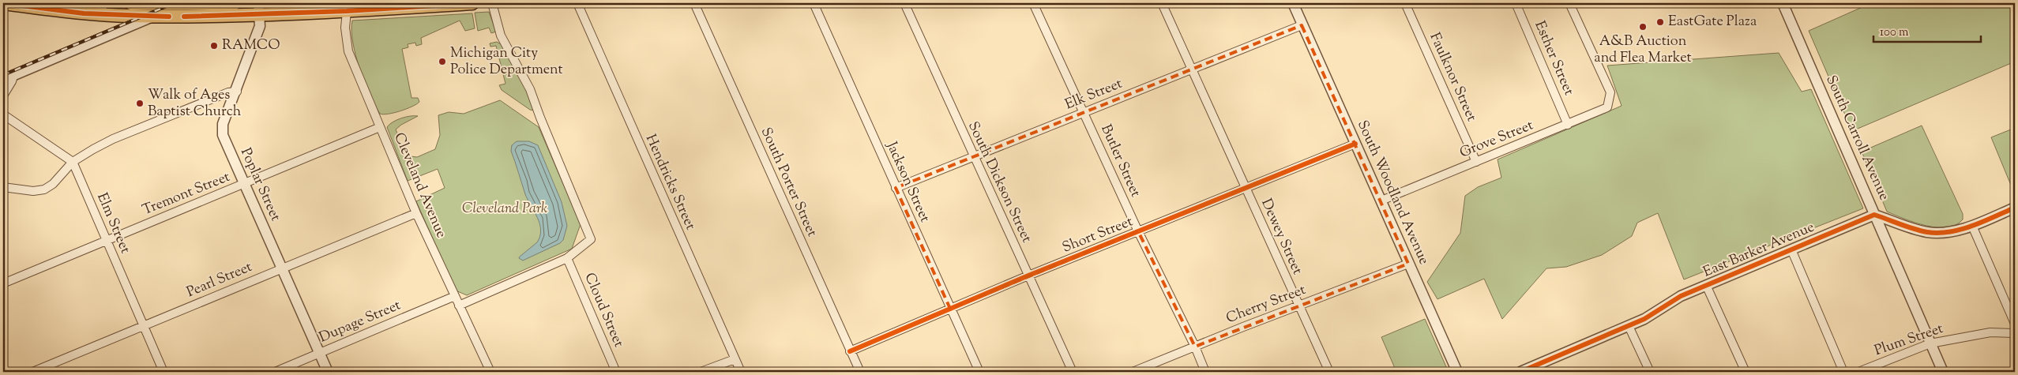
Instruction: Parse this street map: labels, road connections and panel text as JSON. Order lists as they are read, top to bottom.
{
  "streets": {
    "street": [
      "Esther Street",
      "Faulknor Street",
      "Elk Street",
      "South Carroll Avenue",
      "Grove Street",
      "Butler Street",
      "Hendricks Street",
      "South Porter Street",
      "Jackson Street",
      "South Dickson Street",
      "Poplar Street",
      "Cleveland Avenue",
      "South Woodland Avenue",
      "Tremont Street",
      "Elm Street",
      "Short Street",
      "Dewey Street",
      "East Barker Avenue",
      "Pearl Street",
      "Cherry Street",
      "Cloud Street",
      "Dupage Street",
      "Plum Street"
    ]
  },
  "crossings": [
    ["Esther Street", "Grove Street"],
    ["Faulknor Street", "Grove Street"],
    ["Elk Street", "Butler Street"],
    ["Elk Street", "Jackson Street"],
    ["Elk Street", "South Dickson Street"],
    ["Elk Street", "South Woodland Avenue"],
    ["Elk Street", "Dewey Street"],
    ["South Carroll Avenue", "East Barker Avenue"],
    ["South Carroll Avenue", "Plum Street"],
    ["Grove Street", "South Woodland Avenue"],
    ["Butler Street", "Short Street"],
    ["Butler Street", "Cherry Street"],
    ["South Porter Street", "Short Street"],
    ["Jackson Street", "Short Street"],
    ["South Dickson Street", "Short Street"],
    ["Poplar Street", "Tremont Street"],
    ["Poplar Street", "Pearl Street"],
    ["Poplar Street", "Dupage Street"],
    ["Cleveland Avenue", "Tremont Street"],
    ["Cleveland Avenue", "Pearl Street"],
    ["Cleveland Avenue", "Dupage Street"],
    ["South Woodland Avenue", "Short Street"],
    ["South Woodland Avenue", "Cherry Street"],
    ["Tremont Street", "Elm Street"],
    ["Elm Street", "Pearl Street"],
    ["Short Street", "Dewey Street"],
    ["Dewey Street", "Cherry Street"]
  ],
  "parks": ["Cleveland Park"],
  "places": [
    "EastGate Plaza",
    "A&B Auction and Flea Market",
    "RAMCO",
    "Michigan City Police Department",
    "Walk of Ages Baptist Church"
  ],
  "scale_bar": "100 m"
}
